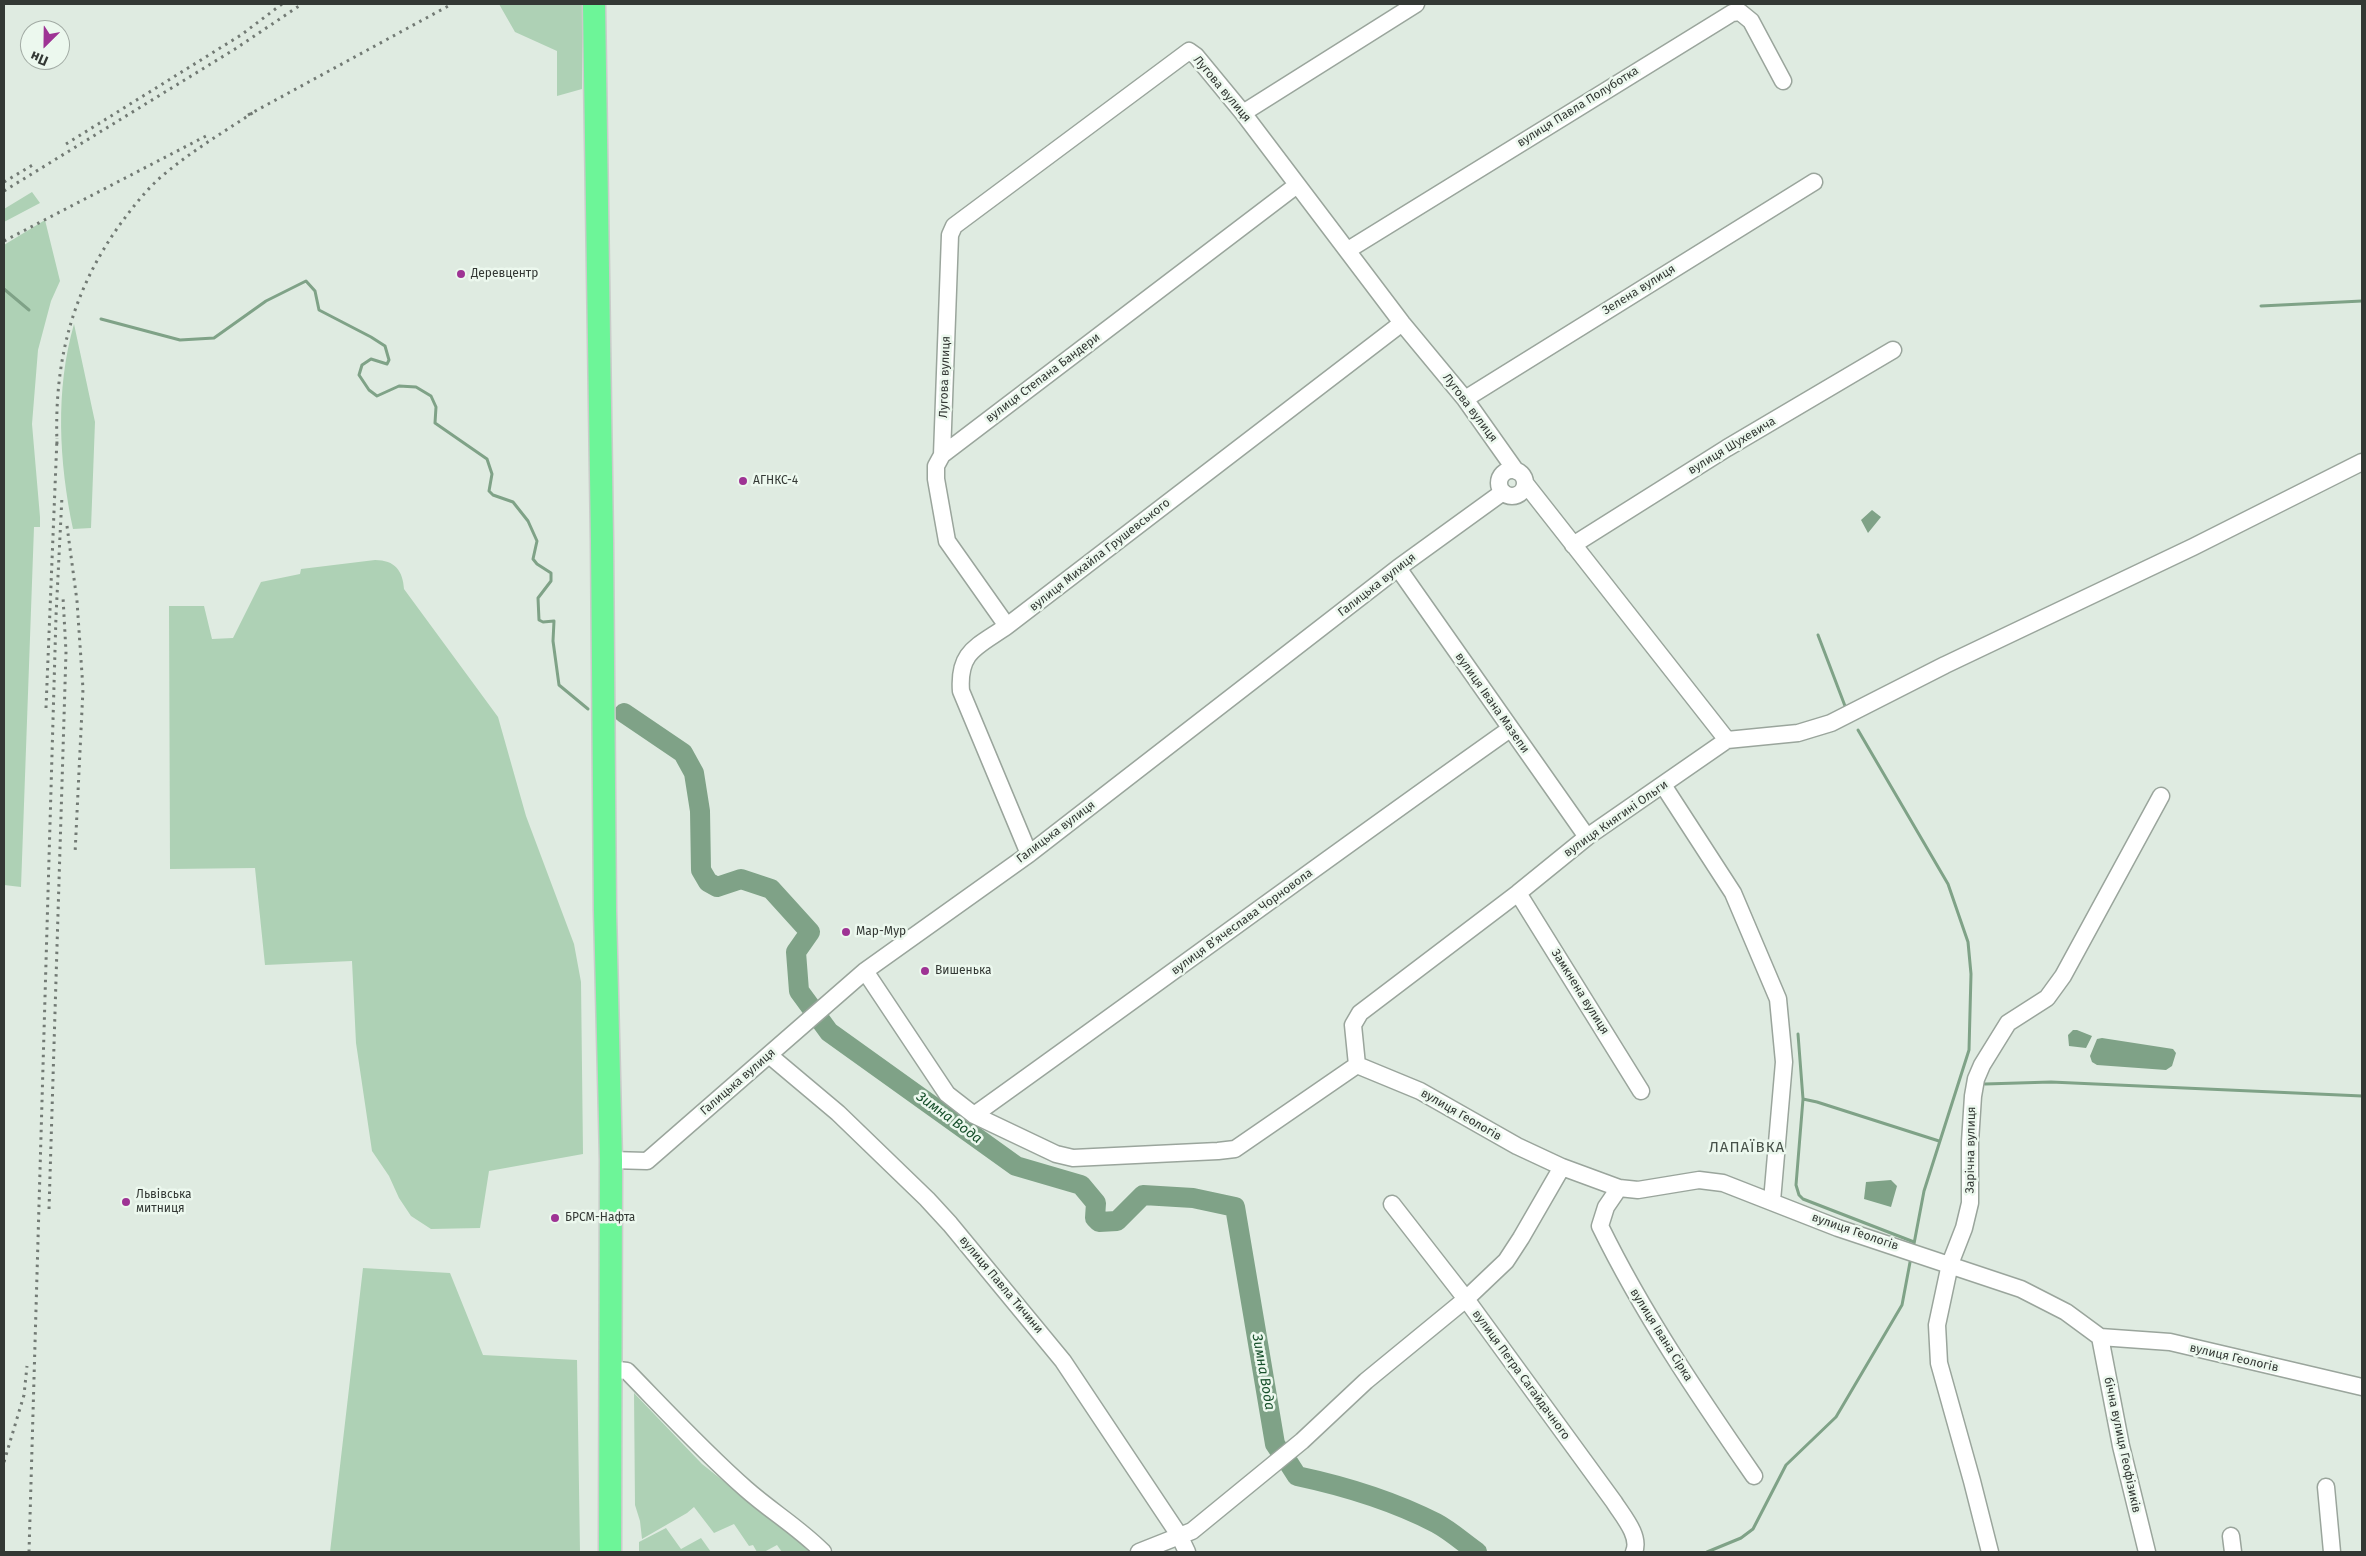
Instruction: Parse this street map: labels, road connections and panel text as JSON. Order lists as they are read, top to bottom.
{
  "streets": {
    "street": [
      "Лугова вулиця",
      "вулиця Павла Полуботка",
      "Зелена вулиця",
      "вулиця Степана Бандери",
      "вулиця Шухевича",
      "вулиця Михайла Грушевського",
      "Галицька вулиця",
      "вулиця Івана Мазепи",
      "вулиця Княгині Ольги",
      "вулиця Вʼячеслава Чорновола",
      "Замкнена вулиця",
      "вулиця Геологів",
      "Зарічна вулиця",
      "вулиця Павла Тичини",
      "вулиця Івана Сірка",
      "вулиця Петра Сагайдачного",
      "бічна вулиця Геофізиків"
    ]
  },
  "crossings": [
    ["Лугова вулиця", "вулиця Павла Полуботка"],
    ["Лугова вулиця", "Зелена вулиця"],
    ["Лугова вулиця", "вулиця Степана Бандери"],
    ["Лугова вулиця", "вулиця Шухевича"],
    ["Лугова вулиця", "вулиця Михайла Грушевського"],
    ["Лугова вулиця", "Галицька вулиця"],
    ["Лугова вулиця", "вулиця Княгині Ольги"],
    ["вулиця Михайла Грушевського", "Галицька вулиця"],
    ["Галицька вулиця", "вулиця Івана Мазепи"],
    ["Галицька вулиця", "вулиця Павла Тичини"],
    ["вулиця Івана Мазепи", "вулиця Княгині Ольги"],
    ["вулиця Івана Мазепи", "вулиця Вʼячеслава Чорновола"],
    ["вулиця Княгині Ольги", "Замкнена вулиця"],
    ["вулиця Княгині Ольги", "вулиця Геологів"],
    ["вулиця Геологів", "Зарічна вулиця"],
    ["вулиця Геологів", "вулиця Івана Сірка"],
    ["вулиця Геологів", "бічна вулиця Геофізиків"]
  ],
  "districts": ["ЛАПАЇВКА"],
  "water": ["Зимна Вода"],
  "places": [
    "Деревцентр",
    "АГНКС-4",
    "Мар-Мур",
    "Вишенька",
    "Львівська митниця",
    "БРСМ-Нафта"
  ],
  "north": "bottom left"
}
